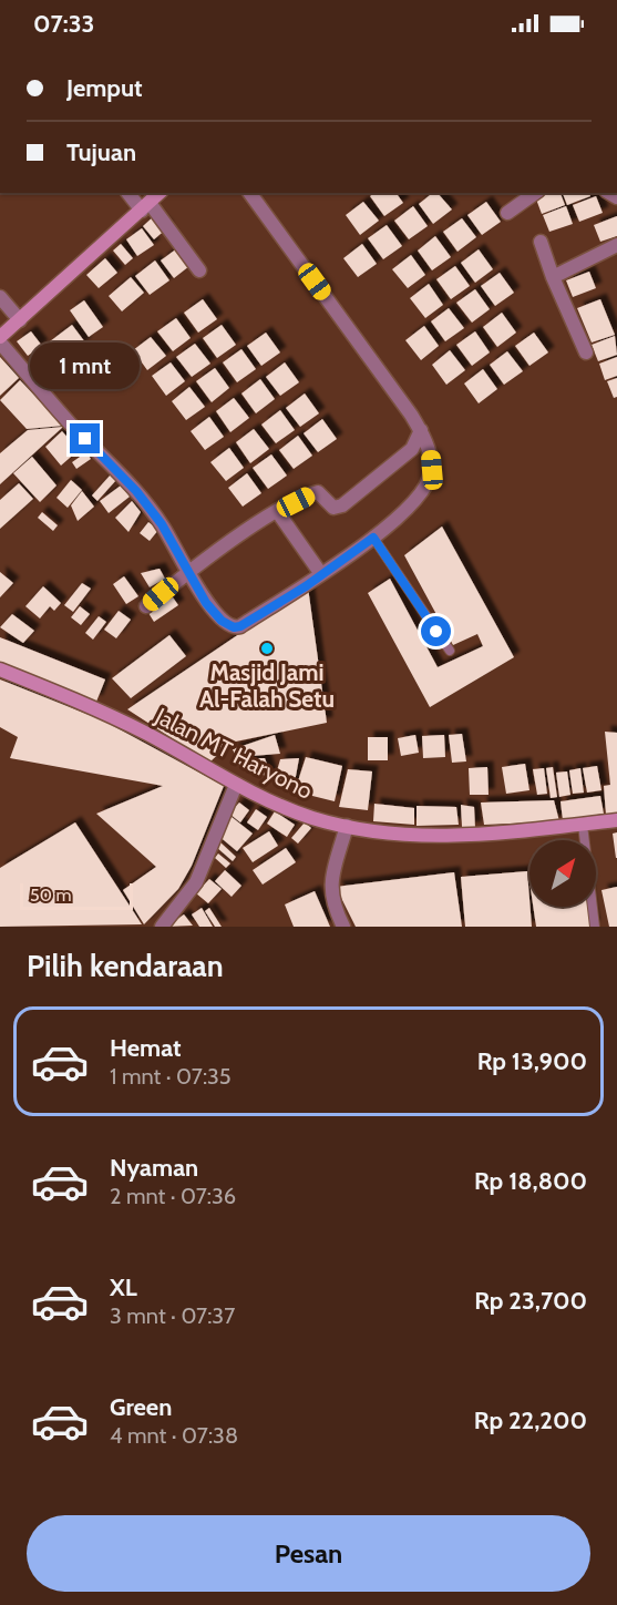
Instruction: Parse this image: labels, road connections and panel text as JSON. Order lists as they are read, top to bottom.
{
  "streets": {
    "main road": ["Jalan MT Haryono"]
  },
  "places": ["Masjid Jami Al-Falah Setu"],
  "scale_bar": "50 m",
  "north": "top right",
  "page": {
    "status": "07:33",
    "banner": ["Jemput", "Tujuan"],
    "bubble": "1 mnt",
    "scale": "50 m",
    "heading": "Pilih kendaraan",
    "list": [
      {
        "name": "Hemat",
        "note": "1 mnt · 07:35",
        "value": "Rp 13,900"
      },
      {
        "name": "Nyaman",
        "note": "2 mnt · 07:36",
        "value": "Rp 18,800"
      },
      {
        "name": "XL",
        "note": "3 mnt · 07:37",
        "value": "Rp 23,700"
      },
      {
        "name": "Green",
        "note": "4 mnt · 07:38",
        "value": "Rp 22,200"
      }
    ],
    "buttons": "Pesan"
  }
}
